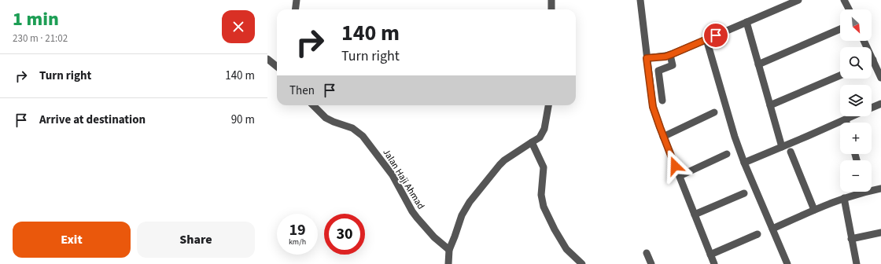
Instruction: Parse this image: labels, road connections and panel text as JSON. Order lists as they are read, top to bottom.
{
  "streets": {
    "street": ["Jalan Haji Ahmad"]
  },
  "north": "bottom right",
  "page": {
    "heading": ["1 min", "230 m · 21:02"],
    "map_buttons": ["+", "−"],
    "turn": ["140 m", "Turn right"],
    "list": [
      {
        "name": "Turn right",
        "value": "140 m"
      },
      {
        "name": "Arrive at destination",
        "value": "90 m"
      }
    ],
    "then": "Then",
    "speed": "19 km/h",
    "limit": "30",
    "buttons": ["Exit", "Share"]
  }
}
